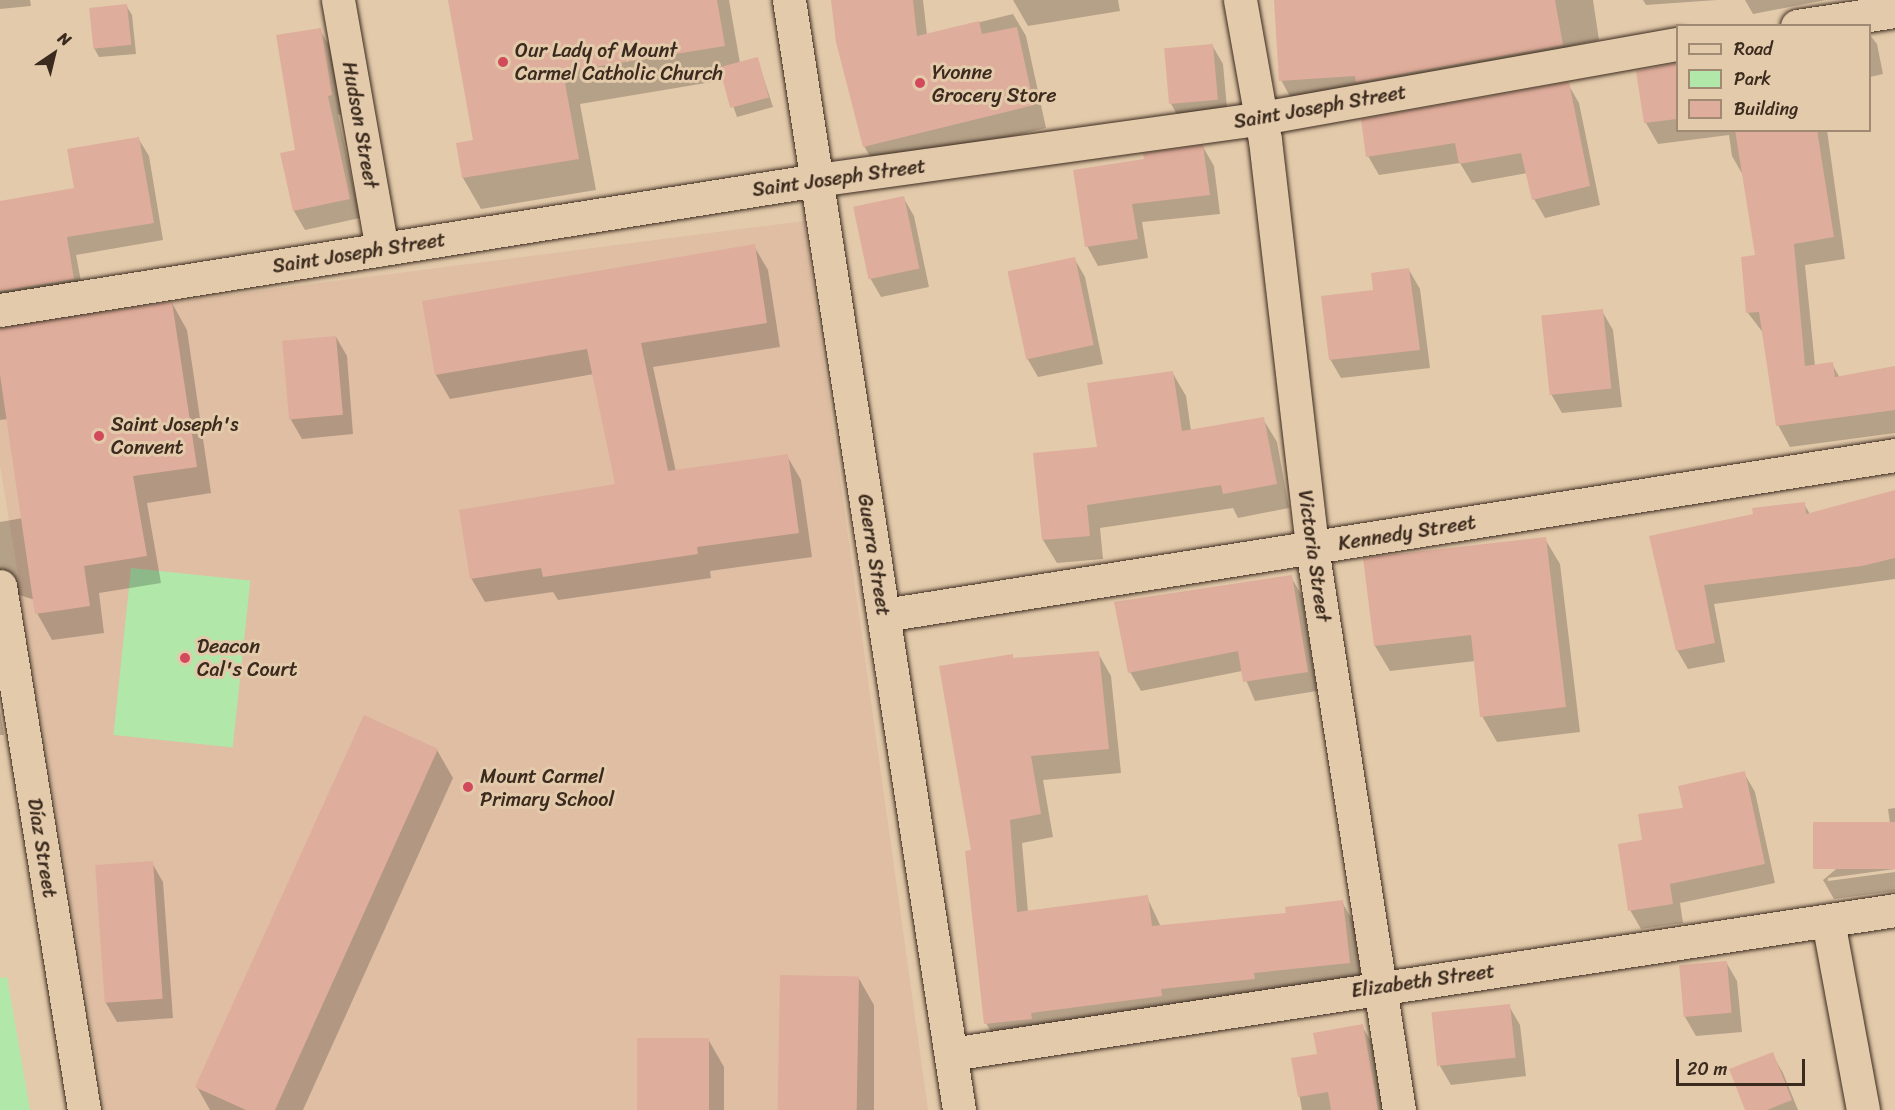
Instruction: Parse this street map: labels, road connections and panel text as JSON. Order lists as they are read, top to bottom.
{
  "streets": {
    "street": [
      "Saint Joseph Street",
      "Hudson Street",
      "Kennedy Street",
      "Guerra Street",
      "Victoria Street",
      "Díaz Street",
      "Elizabeth Street"
    ]
  },
  "crossings": [
    ["Saint Joseph Street", "Hudson Street"],
    ["Saint Joseph Street", "Guerra Street"],
    ["Saint Joseph Street", "Victoria Street"],
    ["Kennedy Street", "Guerra Street"],
    ["Kennedy Street", "Victoria Street"],
    ["Guerra Street", "Elizabeth Street"],
    ["Victoria Street", "Elizabeth Street"]
  ],
  "places": [
    "Our Lady of Mount Carmel Catholic Church",
    "Yvonne Grocery Store",
    "Saint Joseph's Convent",
    "Deacon Cal's Court",
    "Mount Carmel Primary School"
  ],
  "legend": ["Road", "Park", "Building"],
  "scale_bar": "20 m",
  "north": "top right"
}
